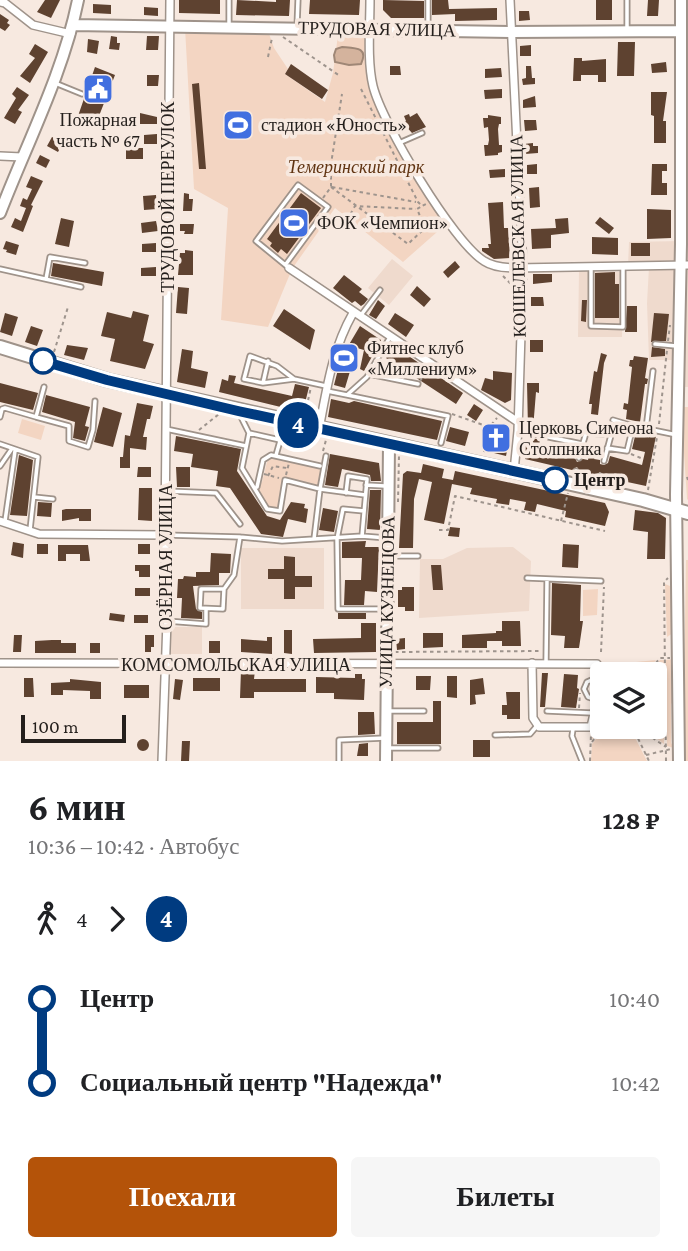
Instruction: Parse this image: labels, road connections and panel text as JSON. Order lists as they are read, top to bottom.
{
  "streets": {
    "street": [
      "ТРУДОВАЯ УЛИЦА",
      "ТРУДОВОЙ ПЕРЕУЛОК",
      "КОШЕЛЕВСКАЯ УЛИЦА",
      "ОЗЁРНАЯ УЛИЦА",
      "УЛИЦА КУЗНЕЦОВА",
      "КОМСОМОЛЬСКАЯ УЛИЦА"
    ]
  },
  "crossings": [
    ["ТРУДОВАЯ УЛИЦА", "ТРУДОВОЙ ПЕРЕУЛОК"],
    ["ТРУДОВАЯ УЛИЦА", "КОШЕЛЕВСКАЯ УЛИЦА"],
    ["ТРУДОВОЙ ПЕРЕУЛОК", "ОЗЁРНАЯ УЛИЦА"],
    ["ОЗЁРНАЯ УЛИЦА", "КОМСОМОЛЬСКАЯ УЛИЦА"],
    ["УЛИЦА КУЗНЕЦОВА", "КОМСОМОЛЬСКАЯ УЛИЦА"]
  ],
  "parks": ["Темеринский парк"],
  "places": {
    "public building": ["Пожарная часть № 67"],
    "sports": ["стадион «Юность»", "ФОК «Чемпион»", "Фитнес клуб «Миллениум»"],
    "church": ["Церковь Симеона Столпника"],
    "other": ["Центр"]
  },
  "lines": ["bus line 4"],
  "scale_bar": "100 m",
  "page": {
    "on_map": "4",
    "scale": "100 m",
    "heading": ["6 мин", "10:36 – 10:42 · Автобус", "128 ₽"],
    "legs": ["4", "4"],
    "list": [
      {
        "name": "Центр",
        "value": "10:40"
      },
      {
        "name": "Социальный центр \"Надежда\"",
        "value": "10:42"
      }
    ],
    "buttons": ["Поехали", "Билеты"]
  }
}
